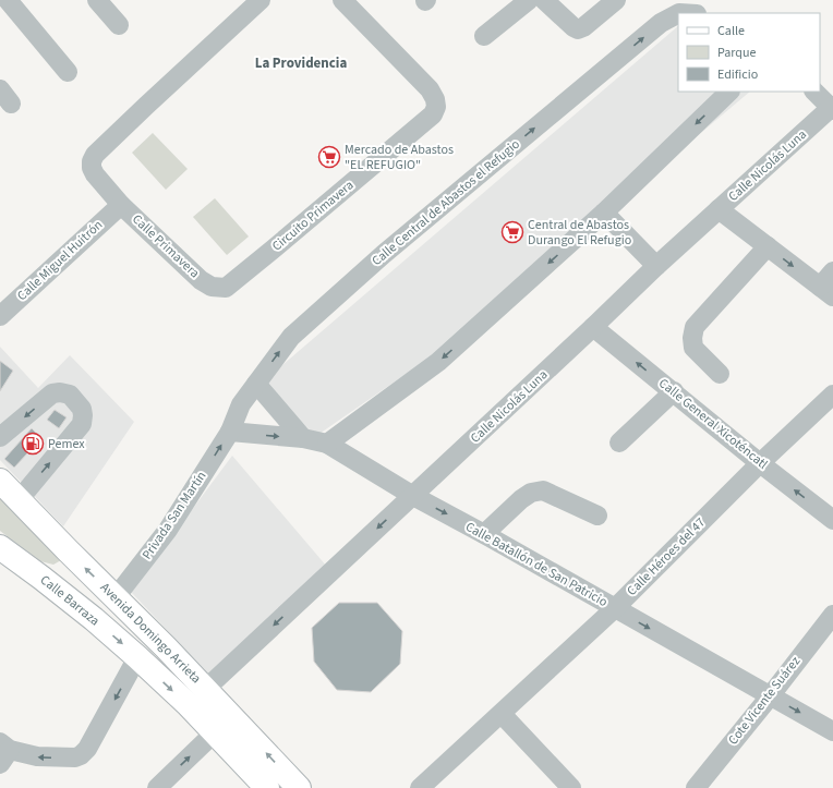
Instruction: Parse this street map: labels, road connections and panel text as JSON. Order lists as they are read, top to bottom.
{
  "streets": {
    "main road": ["Calle Barraza", "Avenida Domingo Arrieta"],
    "street": [
      "Calle Nicolás Luna",
      "Calle Central de Abastos el Refugio",
      "Circuito Primavera",
      "Calle Primavera",
      "Calle Miguel Huitrón",
      "Calle General Xicoténcatl",
      "Privada San Martín",
      "Calle Héroes del 47",
      "Calle Batallón de San Patricio",
      "Cote Vicente Suárez"
    ]
  },
  "crossings": [
    ["Calle Nicolás Luna", "Calle General Xicoténcatl"],
    ["Calle Nicolás Luna", "Calle Batallón de San Patricio"],
    ["Calle Nicolás Luna", "Calle Barraza"],
    ["Calle Nicolás Luna", "Avenida Domingo Arrieta"],
    ["Calle Central de Abastos el Refugio", "Privada San Martín"],
    ["Calle Central de Abastos el Refugio", "Calle Batallón de San Patricio"],
    ["Circuito Primavera", "Calle Primavera"],
    ["Calle Primavera", "Calle Miguel Huitrón"],
    ["Calle General Xicoténcatl", "Calle Héroes del 47"],
    ["Privada San Martín", "Calle Batallón de San Patricio"],
    ["Privada San Martín", "Avenida Domingo Arrieta"],
    ["Calle Héroes del 47", "Calle Batallón de San Patricio"],
    ["Calle Batallón de San Patricio", "Cote Vicente Suárez"]
  ],
  "one_way": ["Privada San Martín", "Calle Barraza", "Avenida Domingo Arrieta"],
  "districts": ["La Providencia"],
  "places": {
    "supermarket": ["Mercado de Abastos \"EL REFUGIO\"", "Central de Abastos Durango El Refugio"],
    "fuel station": ["Pemex"]
  },
  "legend": ["Calle", "Parque", "Edificio"]
}
